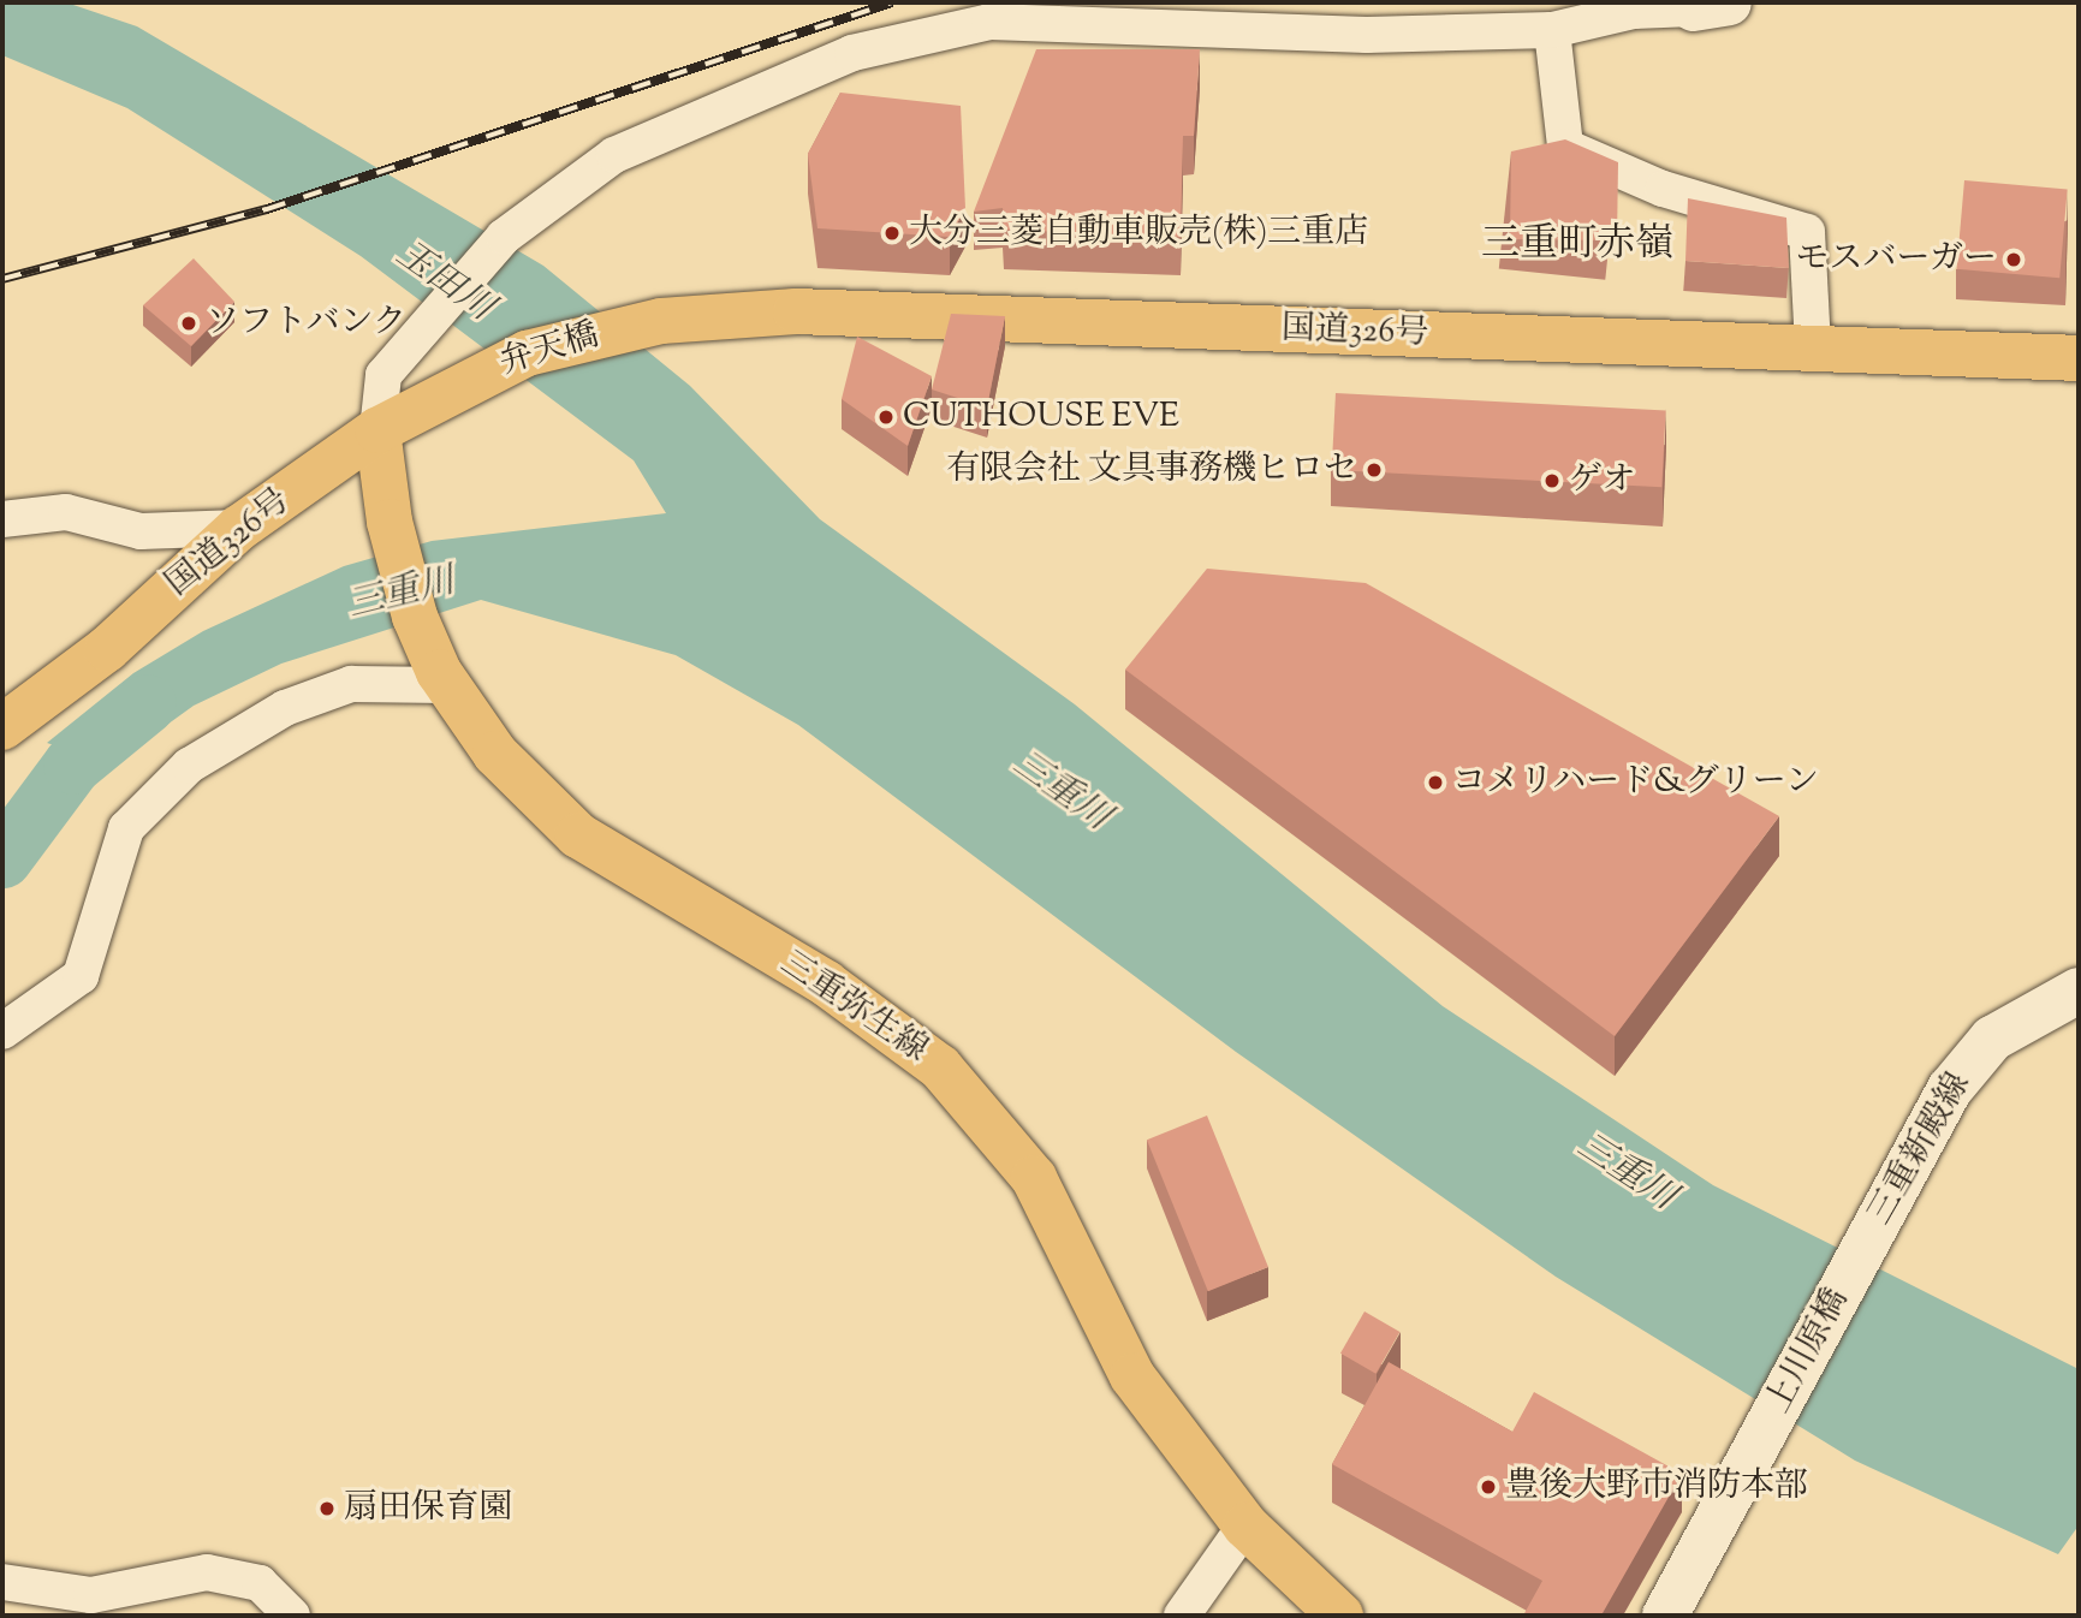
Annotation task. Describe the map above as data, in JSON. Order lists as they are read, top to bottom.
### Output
{
  "streets": {
    "main road": [
      "国道326号",
      "弁天橋",
      "三重弥生線",
      "三重新殿線",
      "上川原橋"
    ]
  },
  "crossings": [
    ["国道326号", "弁天橋"],
    ["国道326号", "三重弥生線"],
    ["三重新殿線", "上川原橋"]
  ],
  "districts": ["三重町赤嶺"],
  "water": ["玉田川", "三重川"],
  "places": [
    "大分三菱自動車販売(株)三重店",
    "モスバーガー",
    "ソフトバンク",
    "CUTHOUSE EVE",
    "有限会社 文具事務機ヒロセ",
    "ゲオ",
    "コメリハード&グリーン",
    "豊後大野市消防本部",
    "扇田保育園"
  ]
}
